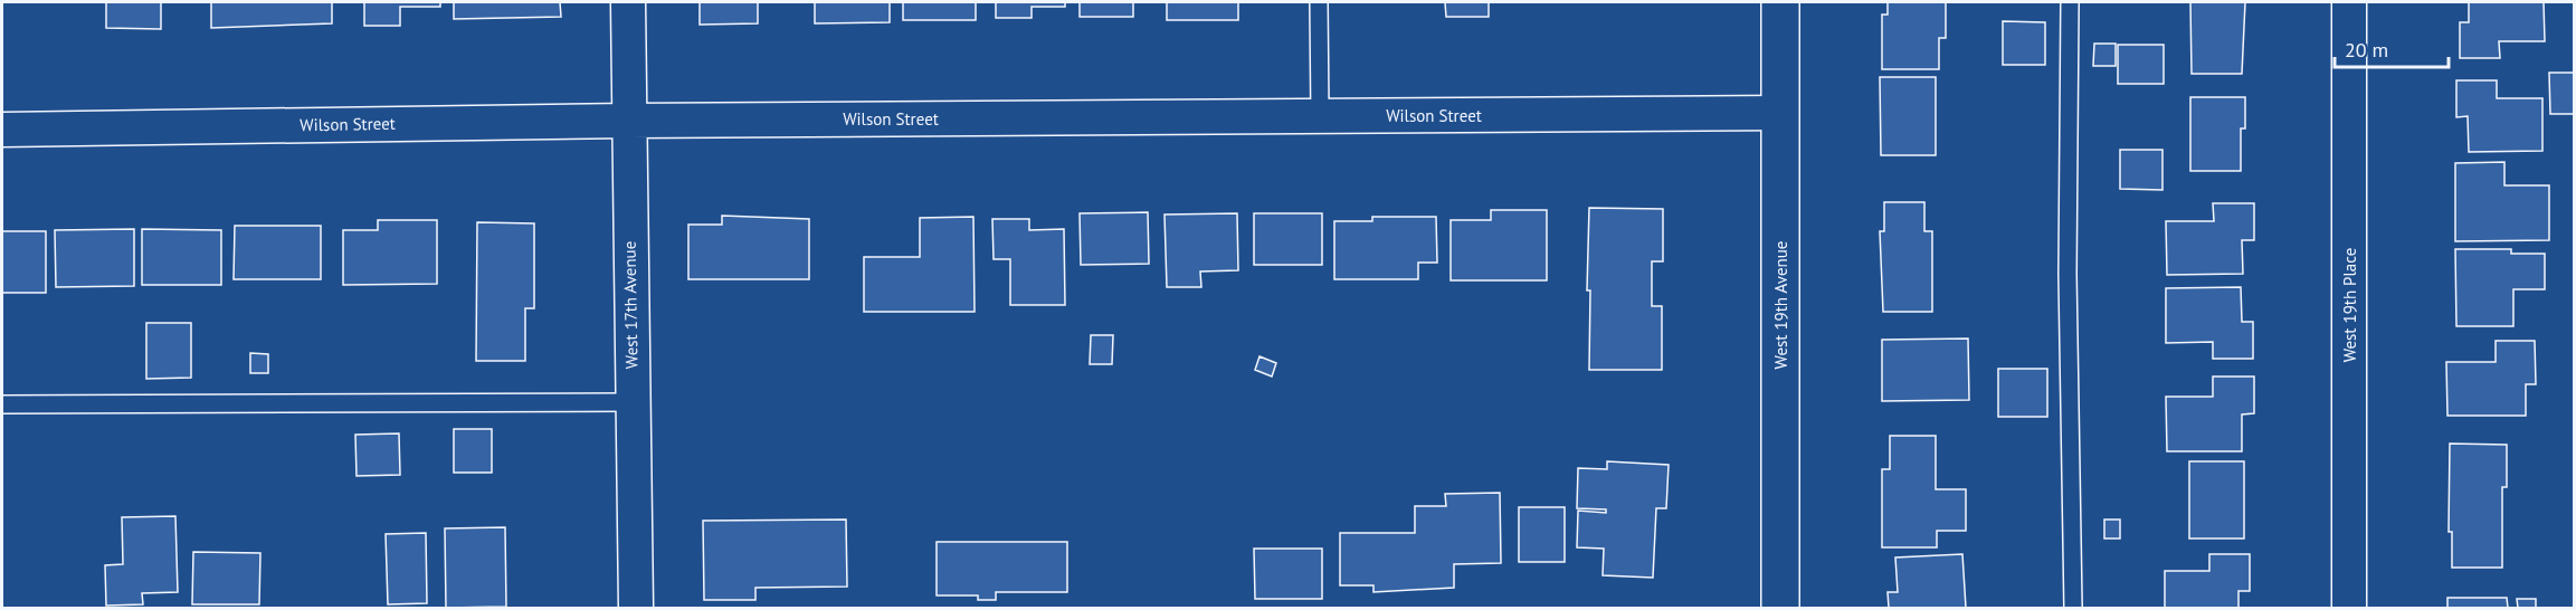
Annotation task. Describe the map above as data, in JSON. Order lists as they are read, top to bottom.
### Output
{
  "streets": {
    "street": [
      "Wilson Street",
      "West 17th Avenue",
      "West 19th Avenue",
      "West 19th Place"
    ]
  },
  "crossings": [
    ["Wilson Street", "West 17th Avenue"],
    ["Wilson Street", "West 19th Avenue"]
  ],
  "scale_bar": "20 m"
}
